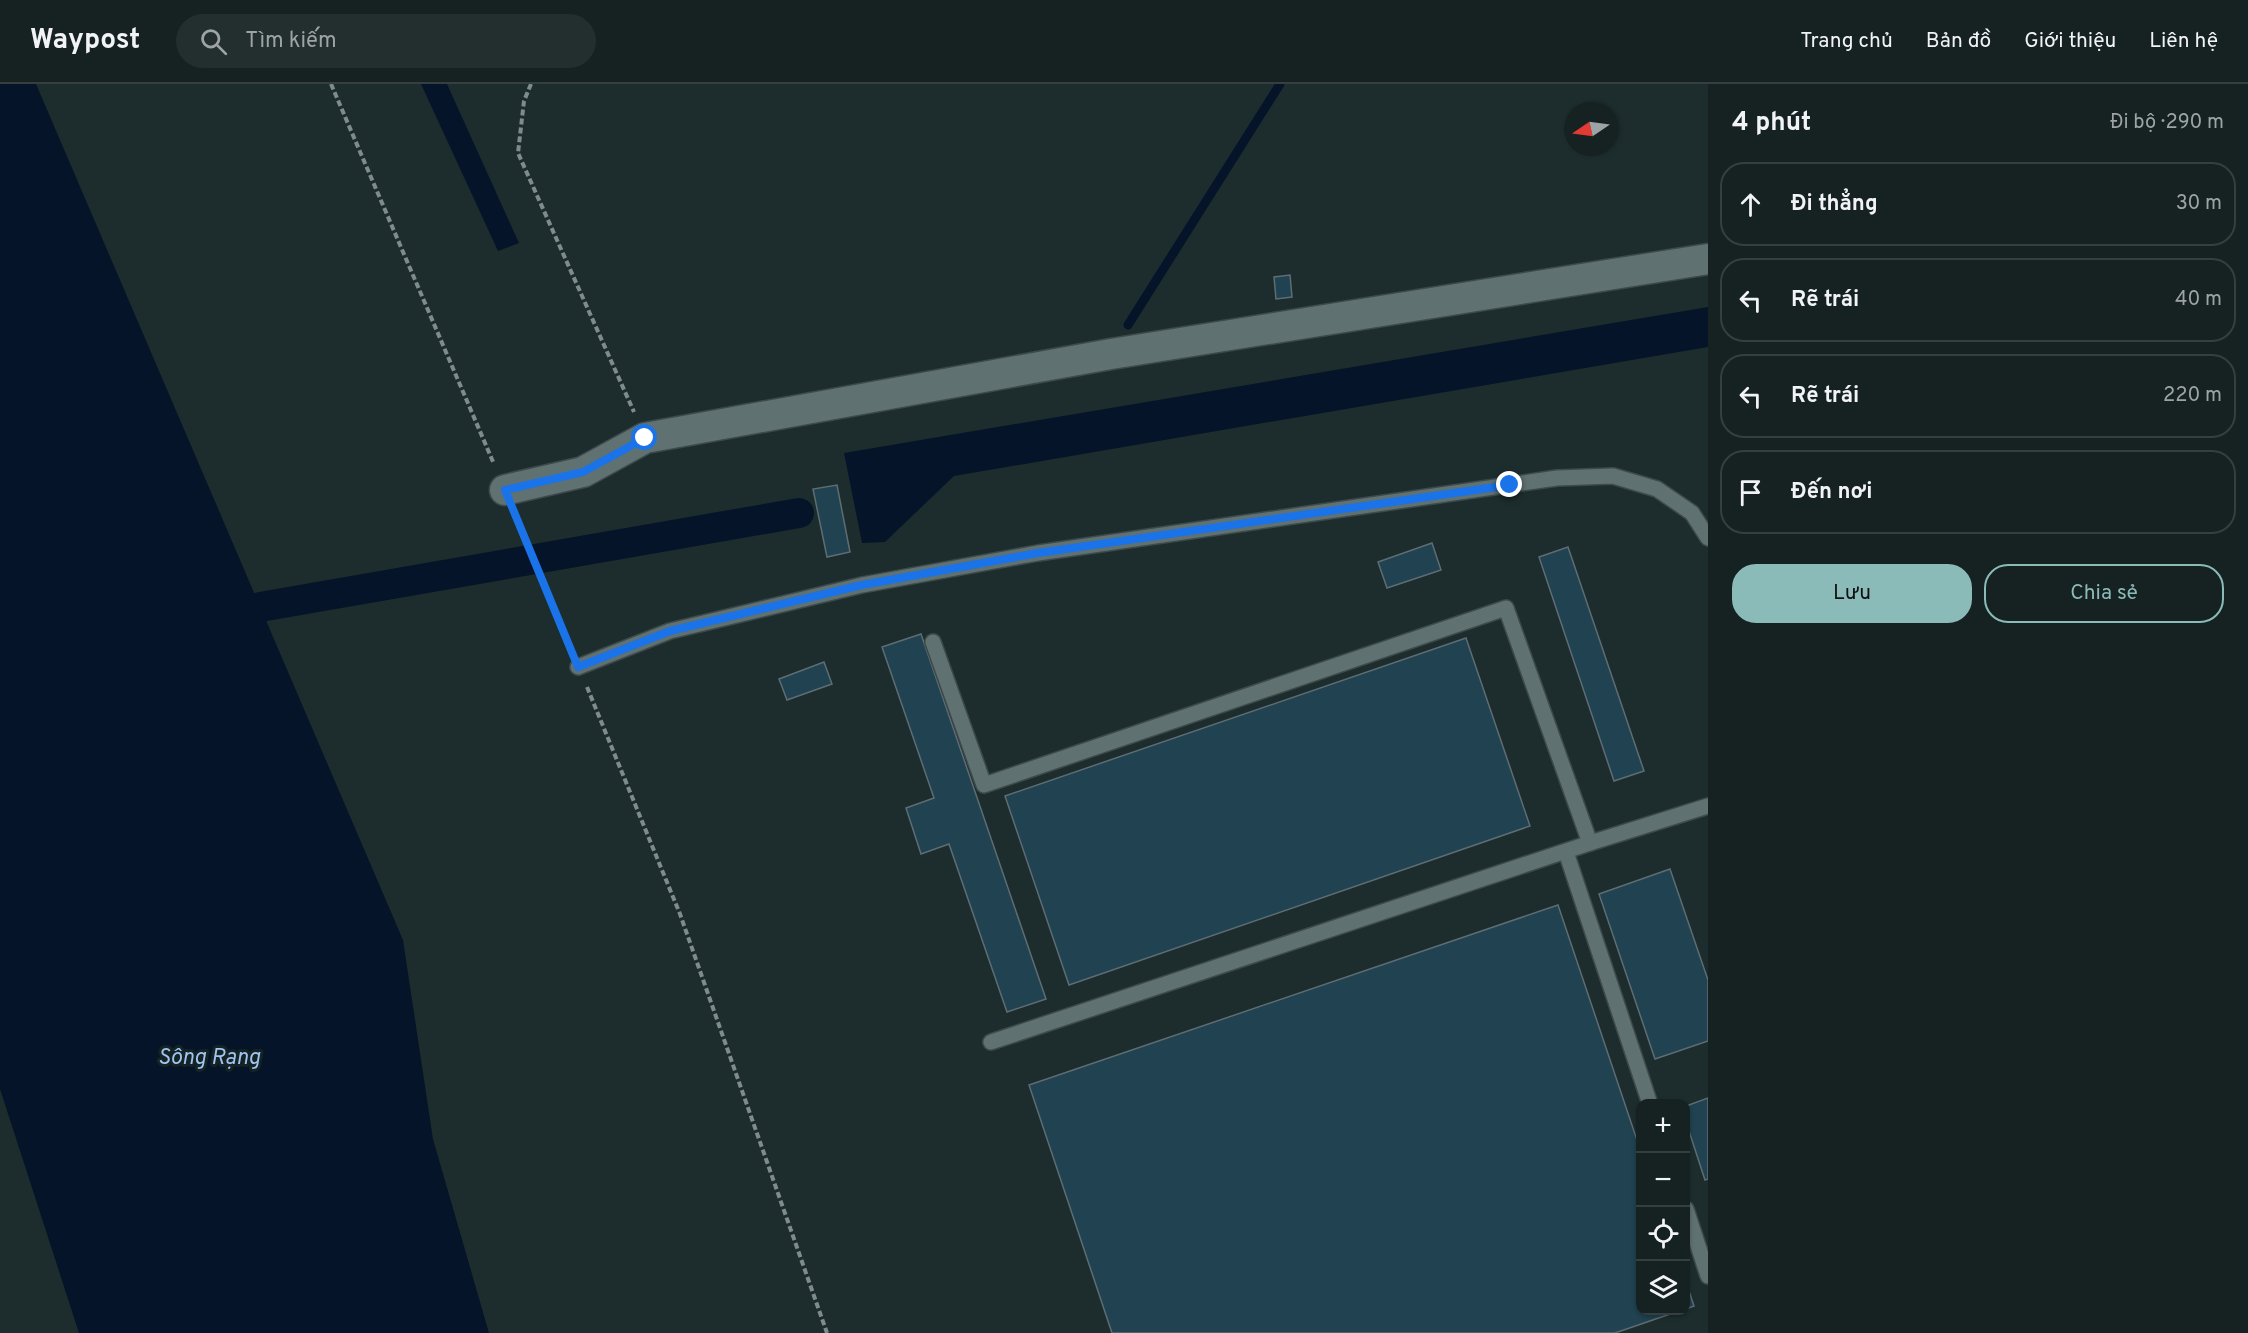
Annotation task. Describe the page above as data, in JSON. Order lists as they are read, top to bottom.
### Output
{
  "water": ["Sông Rạng"],
  "north": "left",
  "page": {
    "header": "Waypost",
    "search": "Tìm kiếm",
    "nav": [
      "Trang chủ",
      "Bản đồ",
      "Giới thiệu",
      "Liên hệ"
    ],
    "heading": ["4 phút", "Đi bộ · 290 m"],
    "list": [
      ["Đi thẳng", "30 m"],
      ["Rẽ trái", "40 m"],
      ["Rẽ trái", "220 m"],
      "Đến nơi"
    ],
    "buttons": ["Lưu", "Chia sẻ"],
    "map_buttons": ["+", "−"]
  }
}
